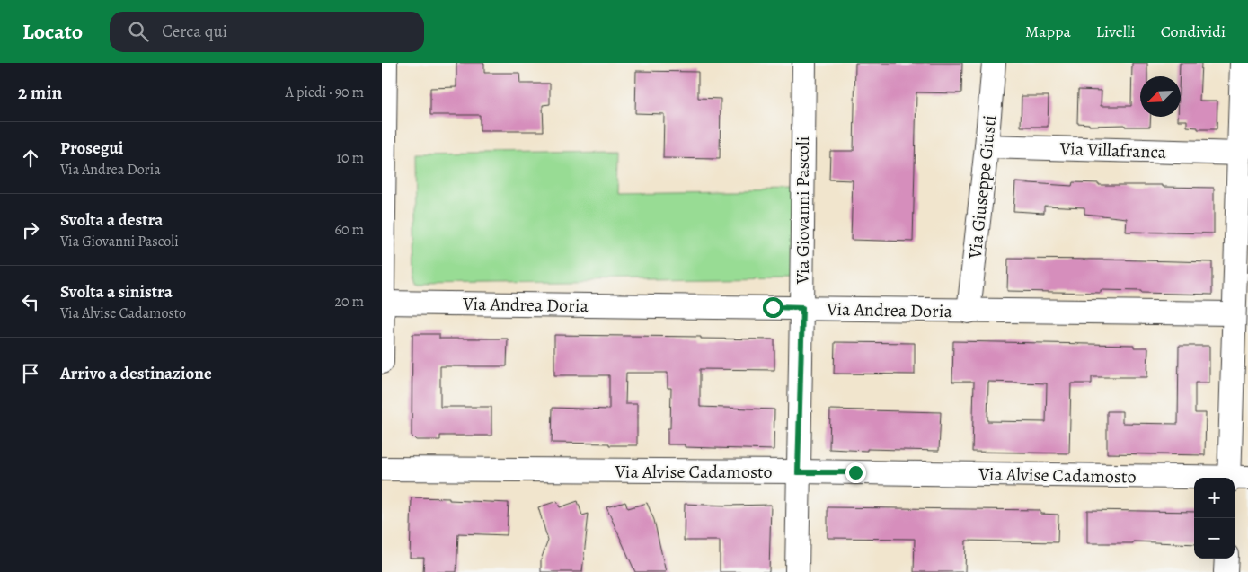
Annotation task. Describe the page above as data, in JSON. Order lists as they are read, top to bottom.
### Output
{
  "streets": {
    "street": [
      "Via Villafranca",
      "Via Giuseppe Giusti",
      "Via Giovanni Pascoli",
      "Via Andrea Doria",
      "Via Alvise Cadamosto"
    ]
  },
  "crossings": [
    ["Via Villafranca", "Via Giuseppe Giusti"],
    ["Via Giuseppe Giusti", "Via Andrea Doria"],
    ["Via Giovanni Pascoli", "Via Andrea Doria"],
    ["Via Giovanni Pascoli", "Via Alvise Cadamosto"]
  ],
  "north": "bottom left",
  "page": {
    "header": "Locato",
    "search": "Cerca qui",
    "nav": ["Mappa", "Livelli", "Condividi"],
    "heading": ["2 min", "A piedi · 90 m"],
    "list": [
      ["Prosegui", "Via Andrea Doria", "10 m"],
      ["Svolta a destra", "Via Giovanni Pascoli", "60 m"],
      ["Svolta a sinistra", "Via Alvise Cadamosto", "20 m"],
      "Arrivo a destinazione"
    ],
    "map_buttons": ["+", "−"]
  }
}
